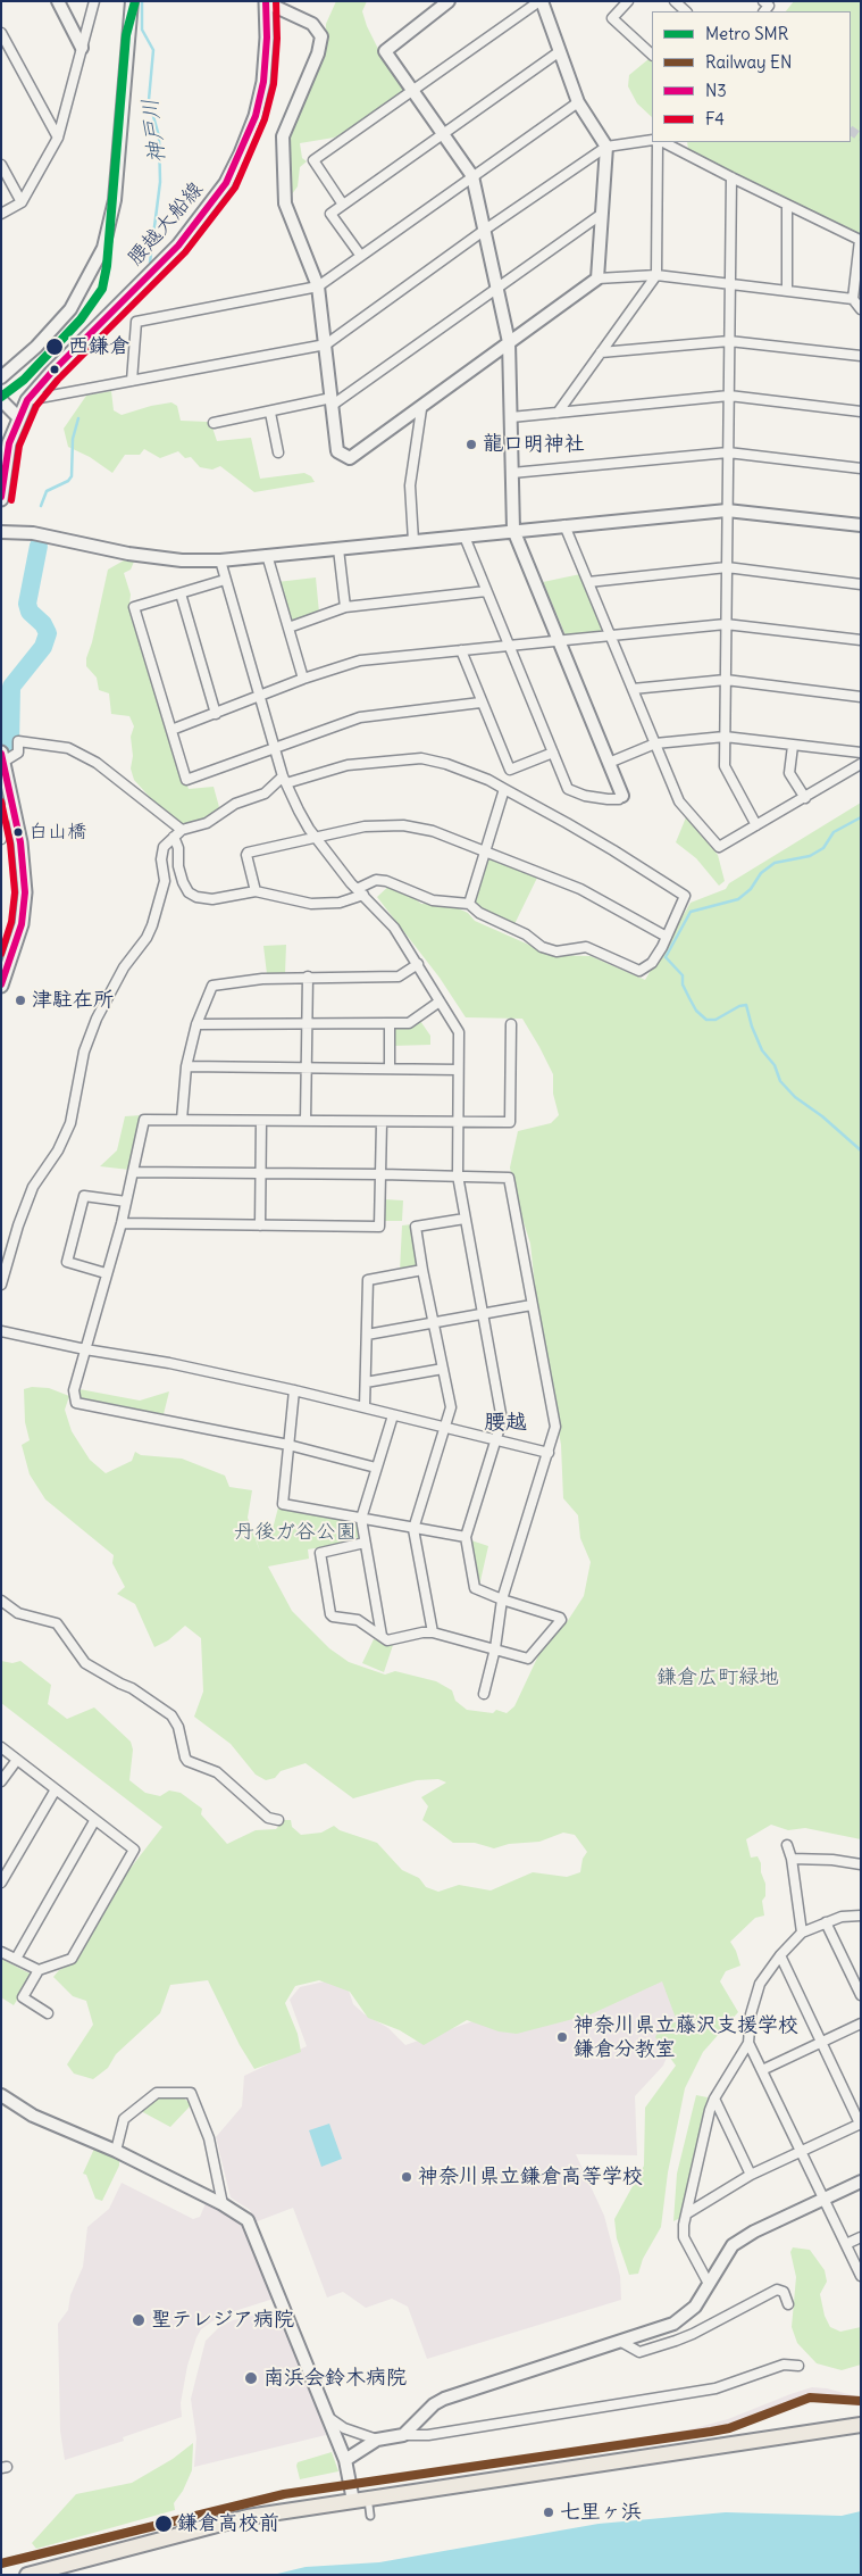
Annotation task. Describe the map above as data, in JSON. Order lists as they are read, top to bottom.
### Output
{
  "streets": {
    "main road": ["腰越大船線"]
  },
  "districts": ["腰越"],
  "water": ["神戸川"],
  "parks": ["丹後ガ谷公園", "鎌倉広町緑地"],
  "places": [
    "西鎌倉",
    "龍口明神社",
    "白山橋",
    "津駐在所",
    "神奈川県立藤沢支援学校 鎌倉分教室",
    "神奈川県立鎌倉高等学校",
    "聖テレジア病院",
    "南浜会鈴木病院",
    "七里ヶ浜",
    "鎌倉高校前"
  ],
  "lines": [
    "metro line SMR",
    "transit line N3",
    "transit line F4",
    "rail line EN"
  ],
  "legend": [
    "Metro SMR",
    "Railway EN",
    "N3",
    "F4"
  ]
}
